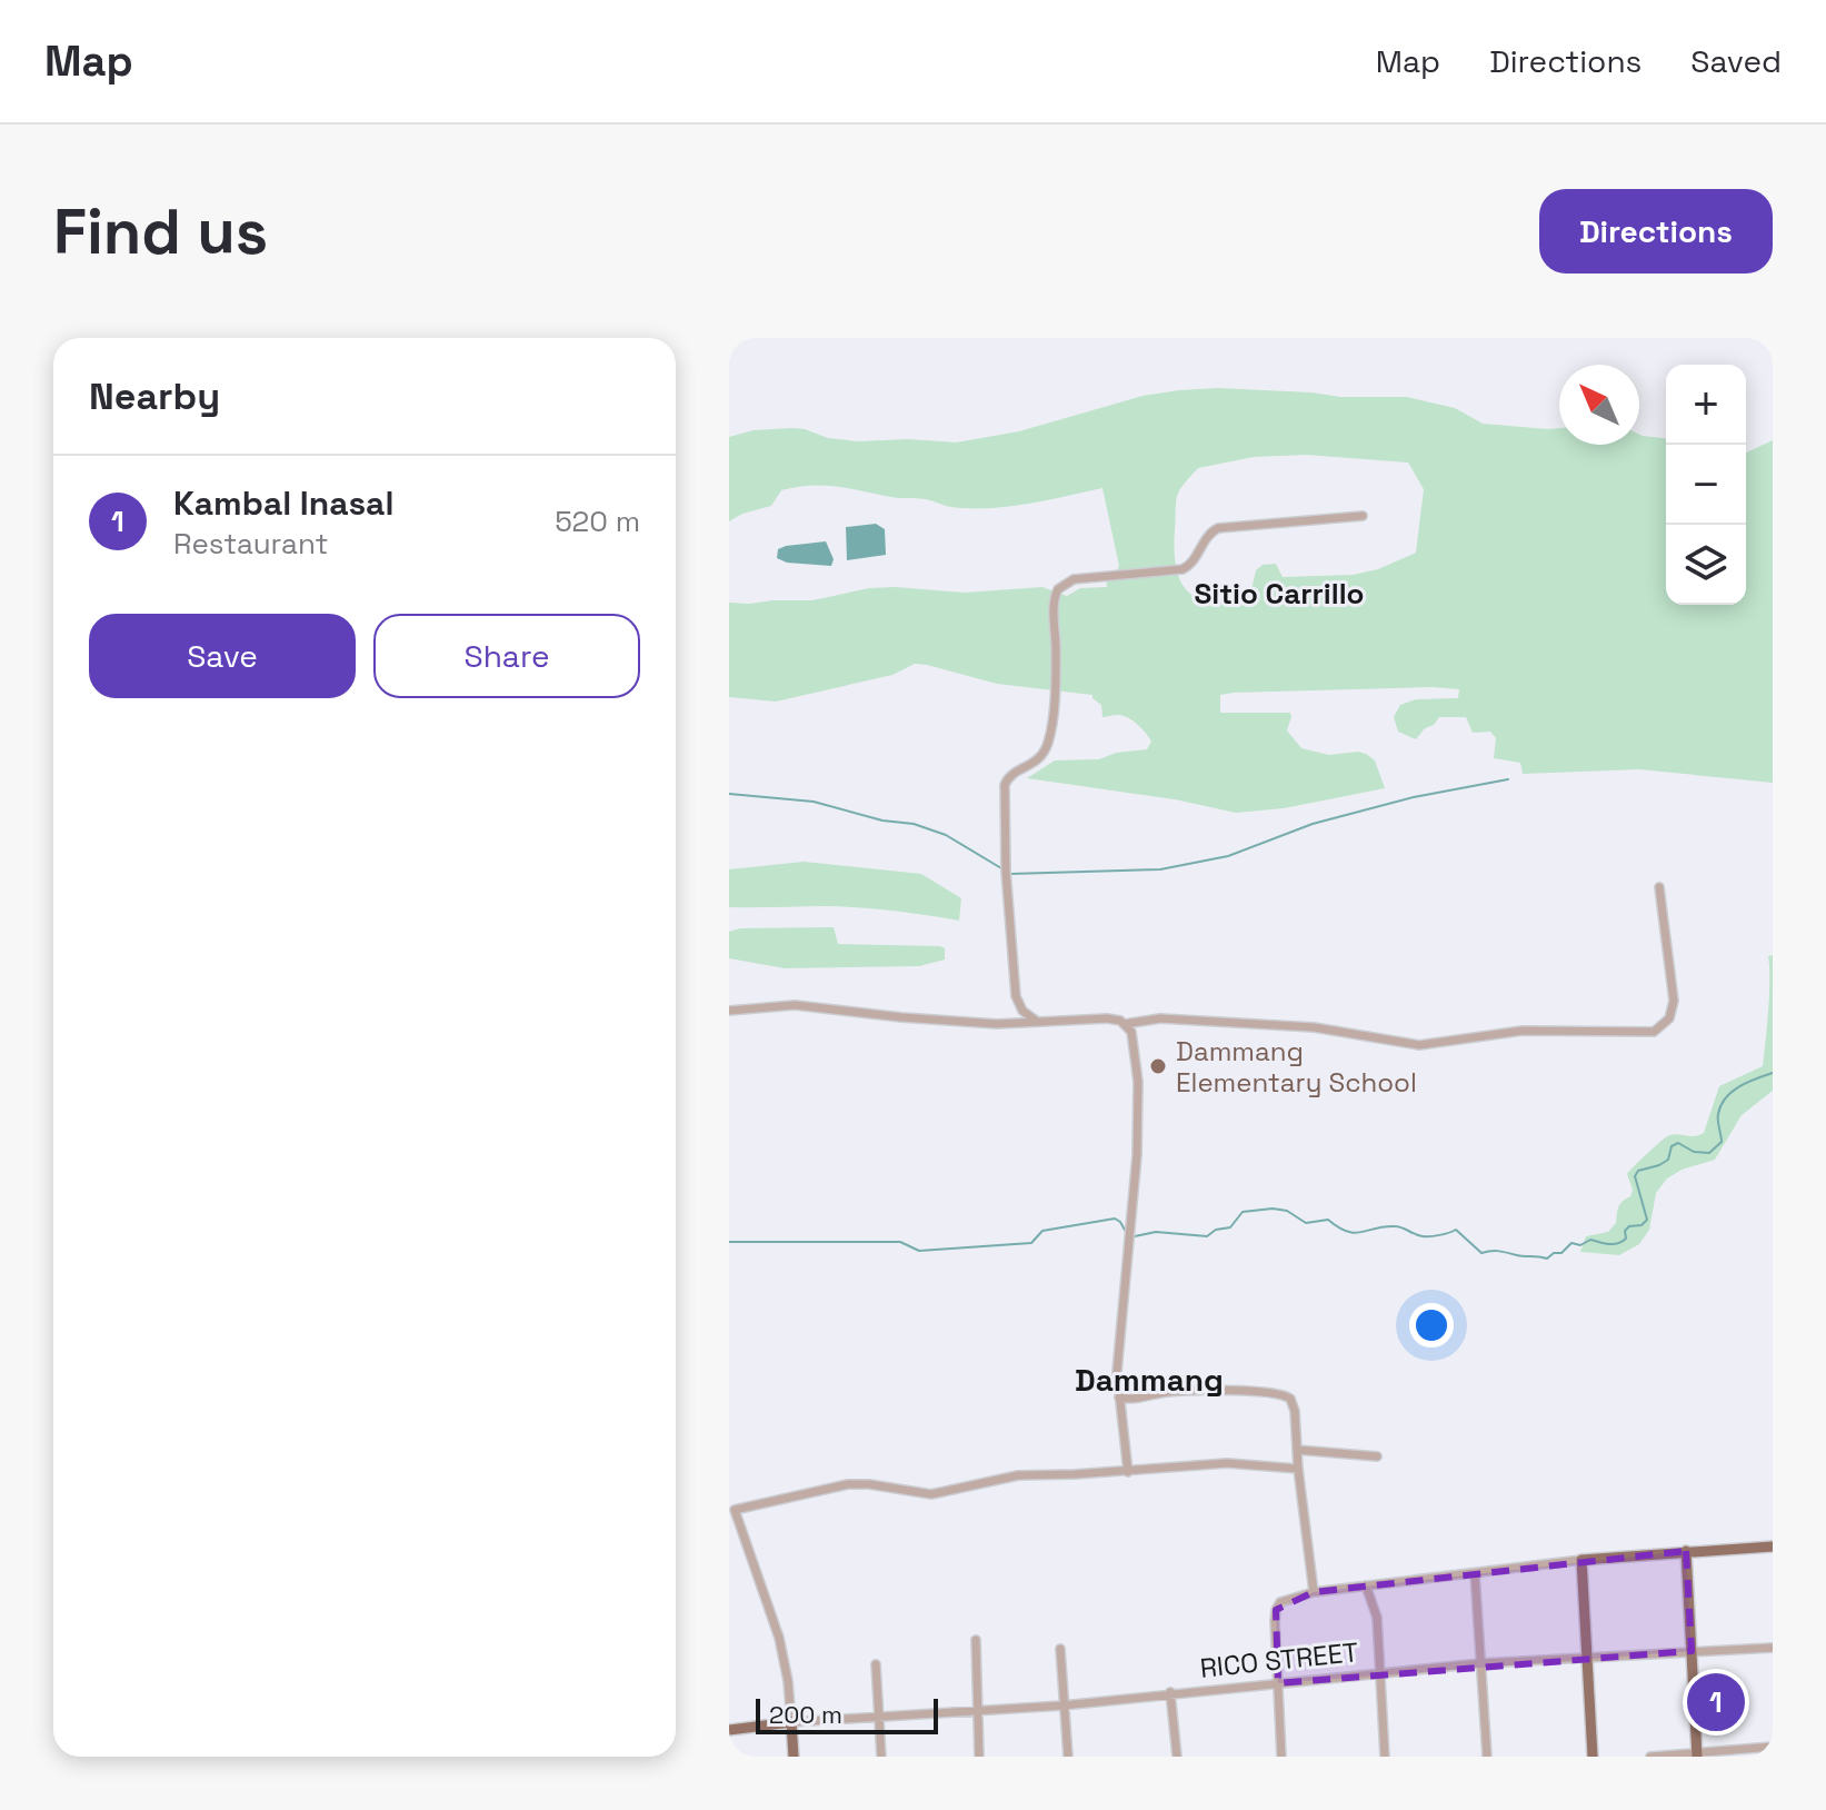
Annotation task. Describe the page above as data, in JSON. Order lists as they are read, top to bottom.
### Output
{
  "streets": {
    "street": ["RICO STREET"]
  },
  "districts": ["Sitio Carrillo", "Dammang"],
  "places": ["Dammang Elementary School"],
  "scale_bar": "200 m",
  "north": "top left",
  "page": {
    "header": "Map",
    "nav": ["Map", "Directions", "Saved"],
    "buttons": [
      "Directions",
      ["Save", "Share"]
    ],
    "title": "Find us",
    "heading": "Nearby",
    "map_buttons": ["+", "−"],
    "list": [
      {
        "mark": "1",
        "name": "Kambal Inasal",
        "note": "Restaurant",
        "value": "520 m"
      }
    ],
    "pins": "1",
    "scale": "200 m"
  }
}
